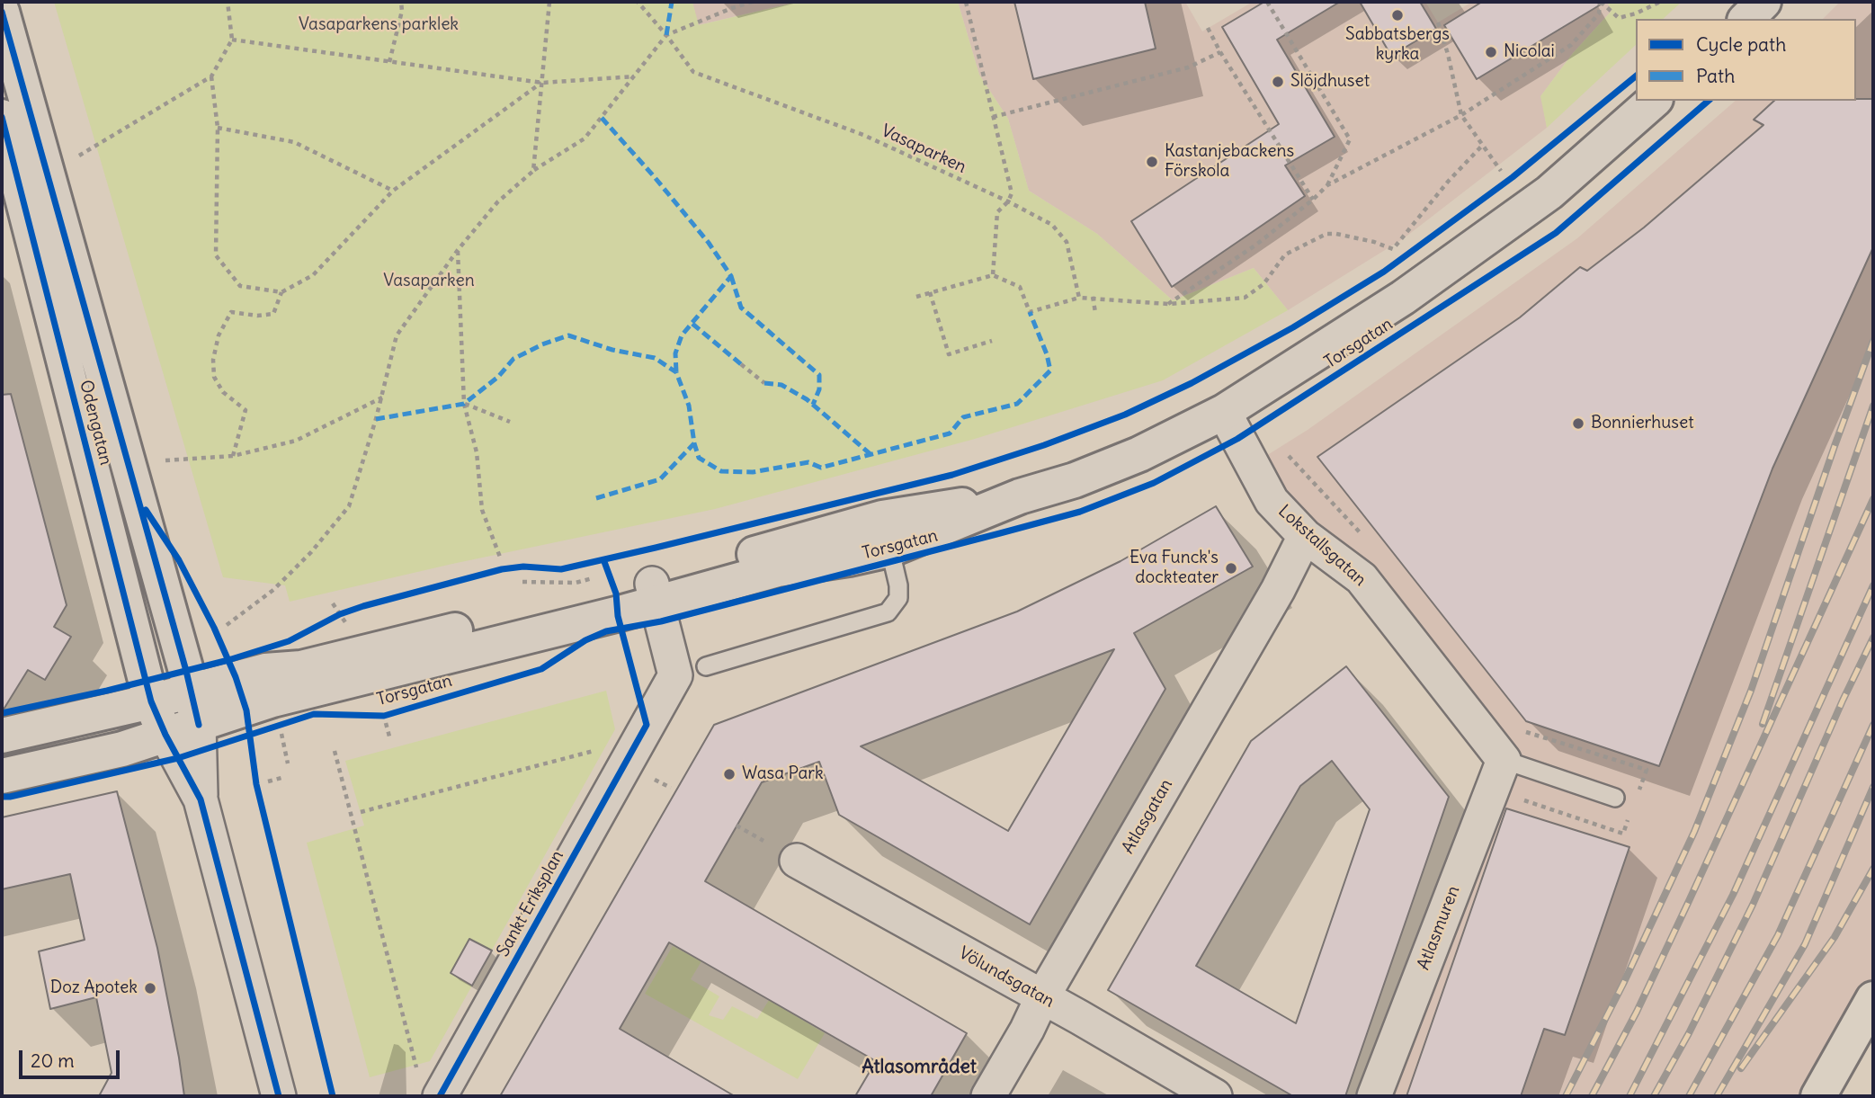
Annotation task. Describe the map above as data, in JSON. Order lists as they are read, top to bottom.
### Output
{
  "streets": {
    "main road": ["Torsgatan", "Odengatan"],
    "street": [
      "Lokstallsgatan",
      "Atlasgatan",
      "Sankt Eriksplan",
      "Atlasmuren",
      "Völundsgatan"
    ],
    "path": ["Vasaparken"]
  },
  "crossings": [
    ["Torsgatan", "Odengatan"],
    ["Torsgatan", "Lokstallsgatan"],
    ["Torsgatan", "Sankt Eriksplan"],
    ["Lokstallsgatan", "Atlasgatan"],
    ["Lokstallsgatan", "Atlasmuren"],
    ["Atlasgatan", "Völundsgatan"]
  ],
  "districts": ["Atlasområdet"],
  "parks": ["Vasaparkens parklek", "Vasaparken"],
  "places": [
    "Sabbatsbergs kyrka",
    "Nicolai",
    "Slöjdhuset",
    "Kastanjebackens Förskola",
    "Bonnierhuset",
    "Eva Funck's dockteater",
    "Wasa Park",
    "Doz Apotek"
  ],
  "legend": ["Cycle path", "Path"],
  "scale_bar": "20 m"
}
